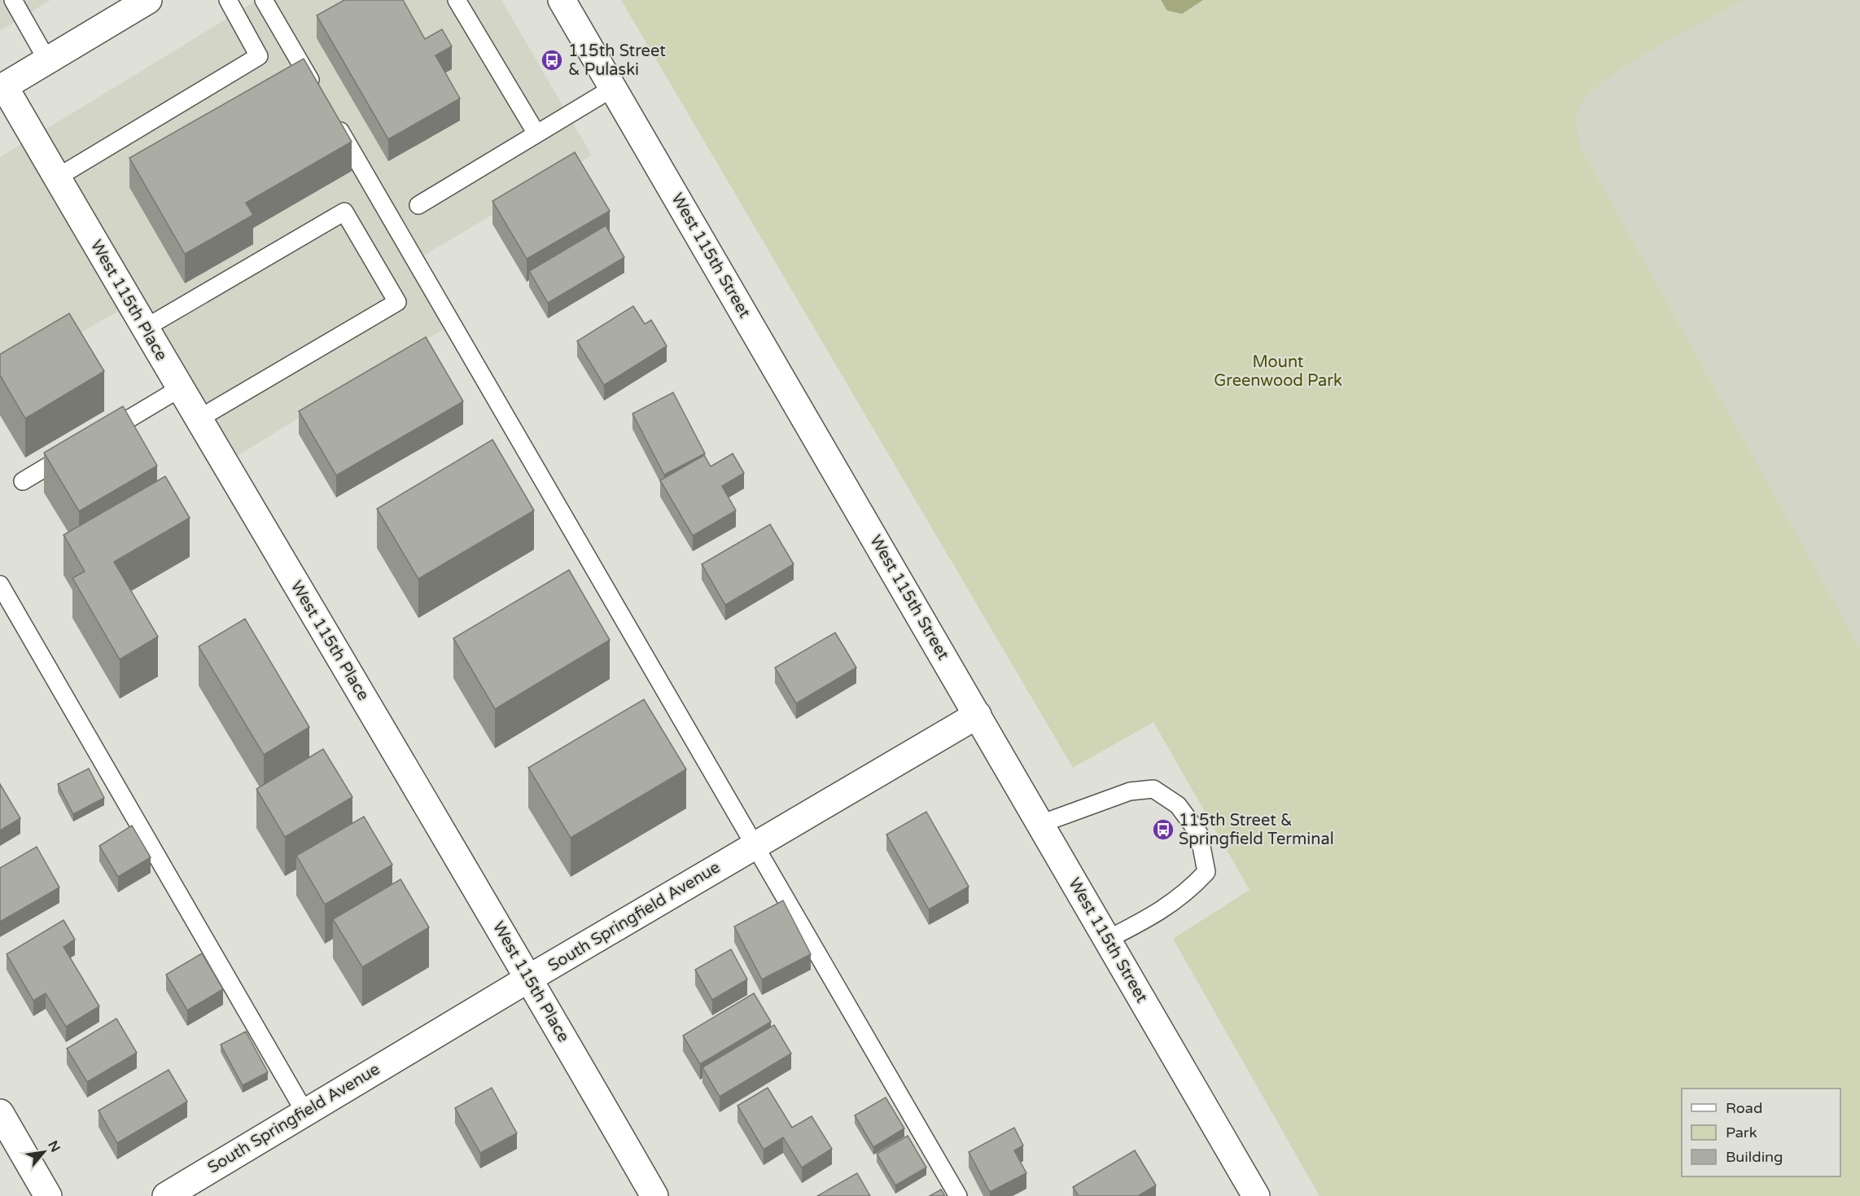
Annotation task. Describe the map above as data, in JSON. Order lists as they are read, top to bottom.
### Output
{
  "streets": {
    "street": ["West 115th Street", "West 115th Place", "South Springfield Avenue"]
  },
  "crossings": [
    ["West 115th Street", "South Springfield Avenue"],
    ["West 115th Place", "South Springfield Avenue"]
  ],
  "parks": ["Mount Greenwood Park"],
  "places": {
    "bus stop": ["115th Street & Pulaski", "115th Street & Springfield Terminal"]
  },
  "legend": ["Road", "Park", "Building"],
  "north": "top right"
}
